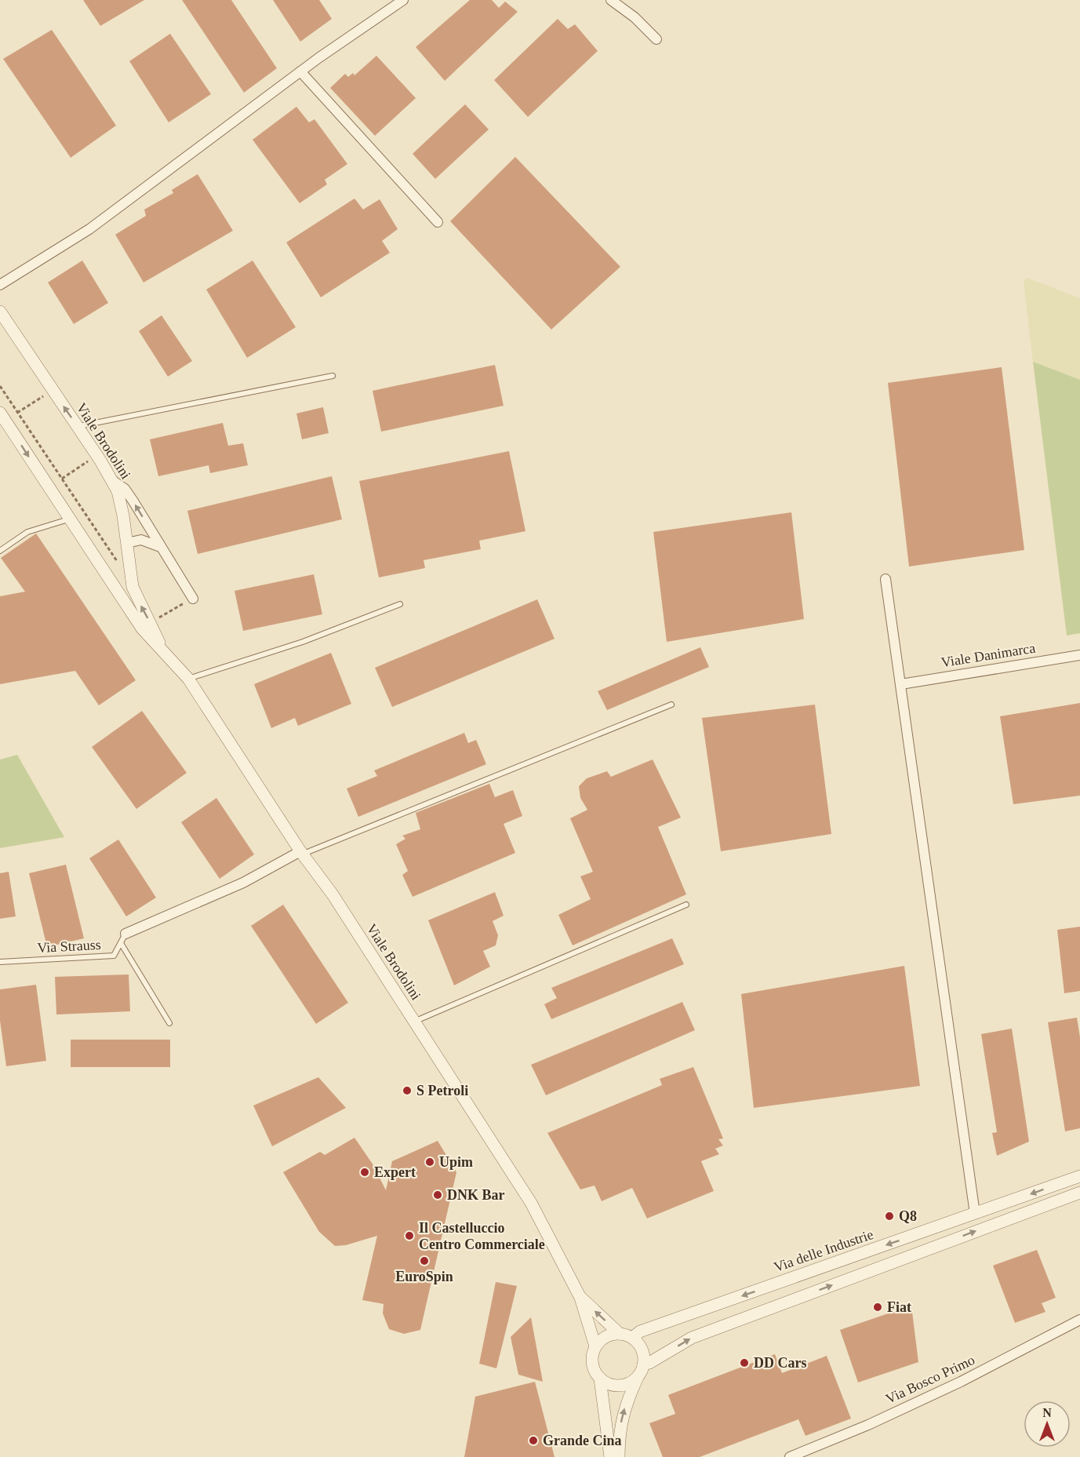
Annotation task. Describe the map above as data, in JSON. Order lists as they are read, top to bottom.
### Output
{
  "streets": {
    "street": [
      "Viale Brodolini",
      "Viale Danimarca",
      "Via delle Industrie",
      "Via Bosco Primo"
    ],
    "lane": ["Via Strauss"]
  },
  "crossings": [
    ["Viale Brodolini", "Via delle Industrie"]
  ],
  "places": [
    "S Petroli",
    "Upim",
    "Expert",
    "DNK Bar",
    "Q8",
    "Il Castelluccio Centro Commerciale",
    "EuroSpin",
    "Fiat",
    "DD Cars",
    "Grande Cina"
  ],
  "north": "top"
}
